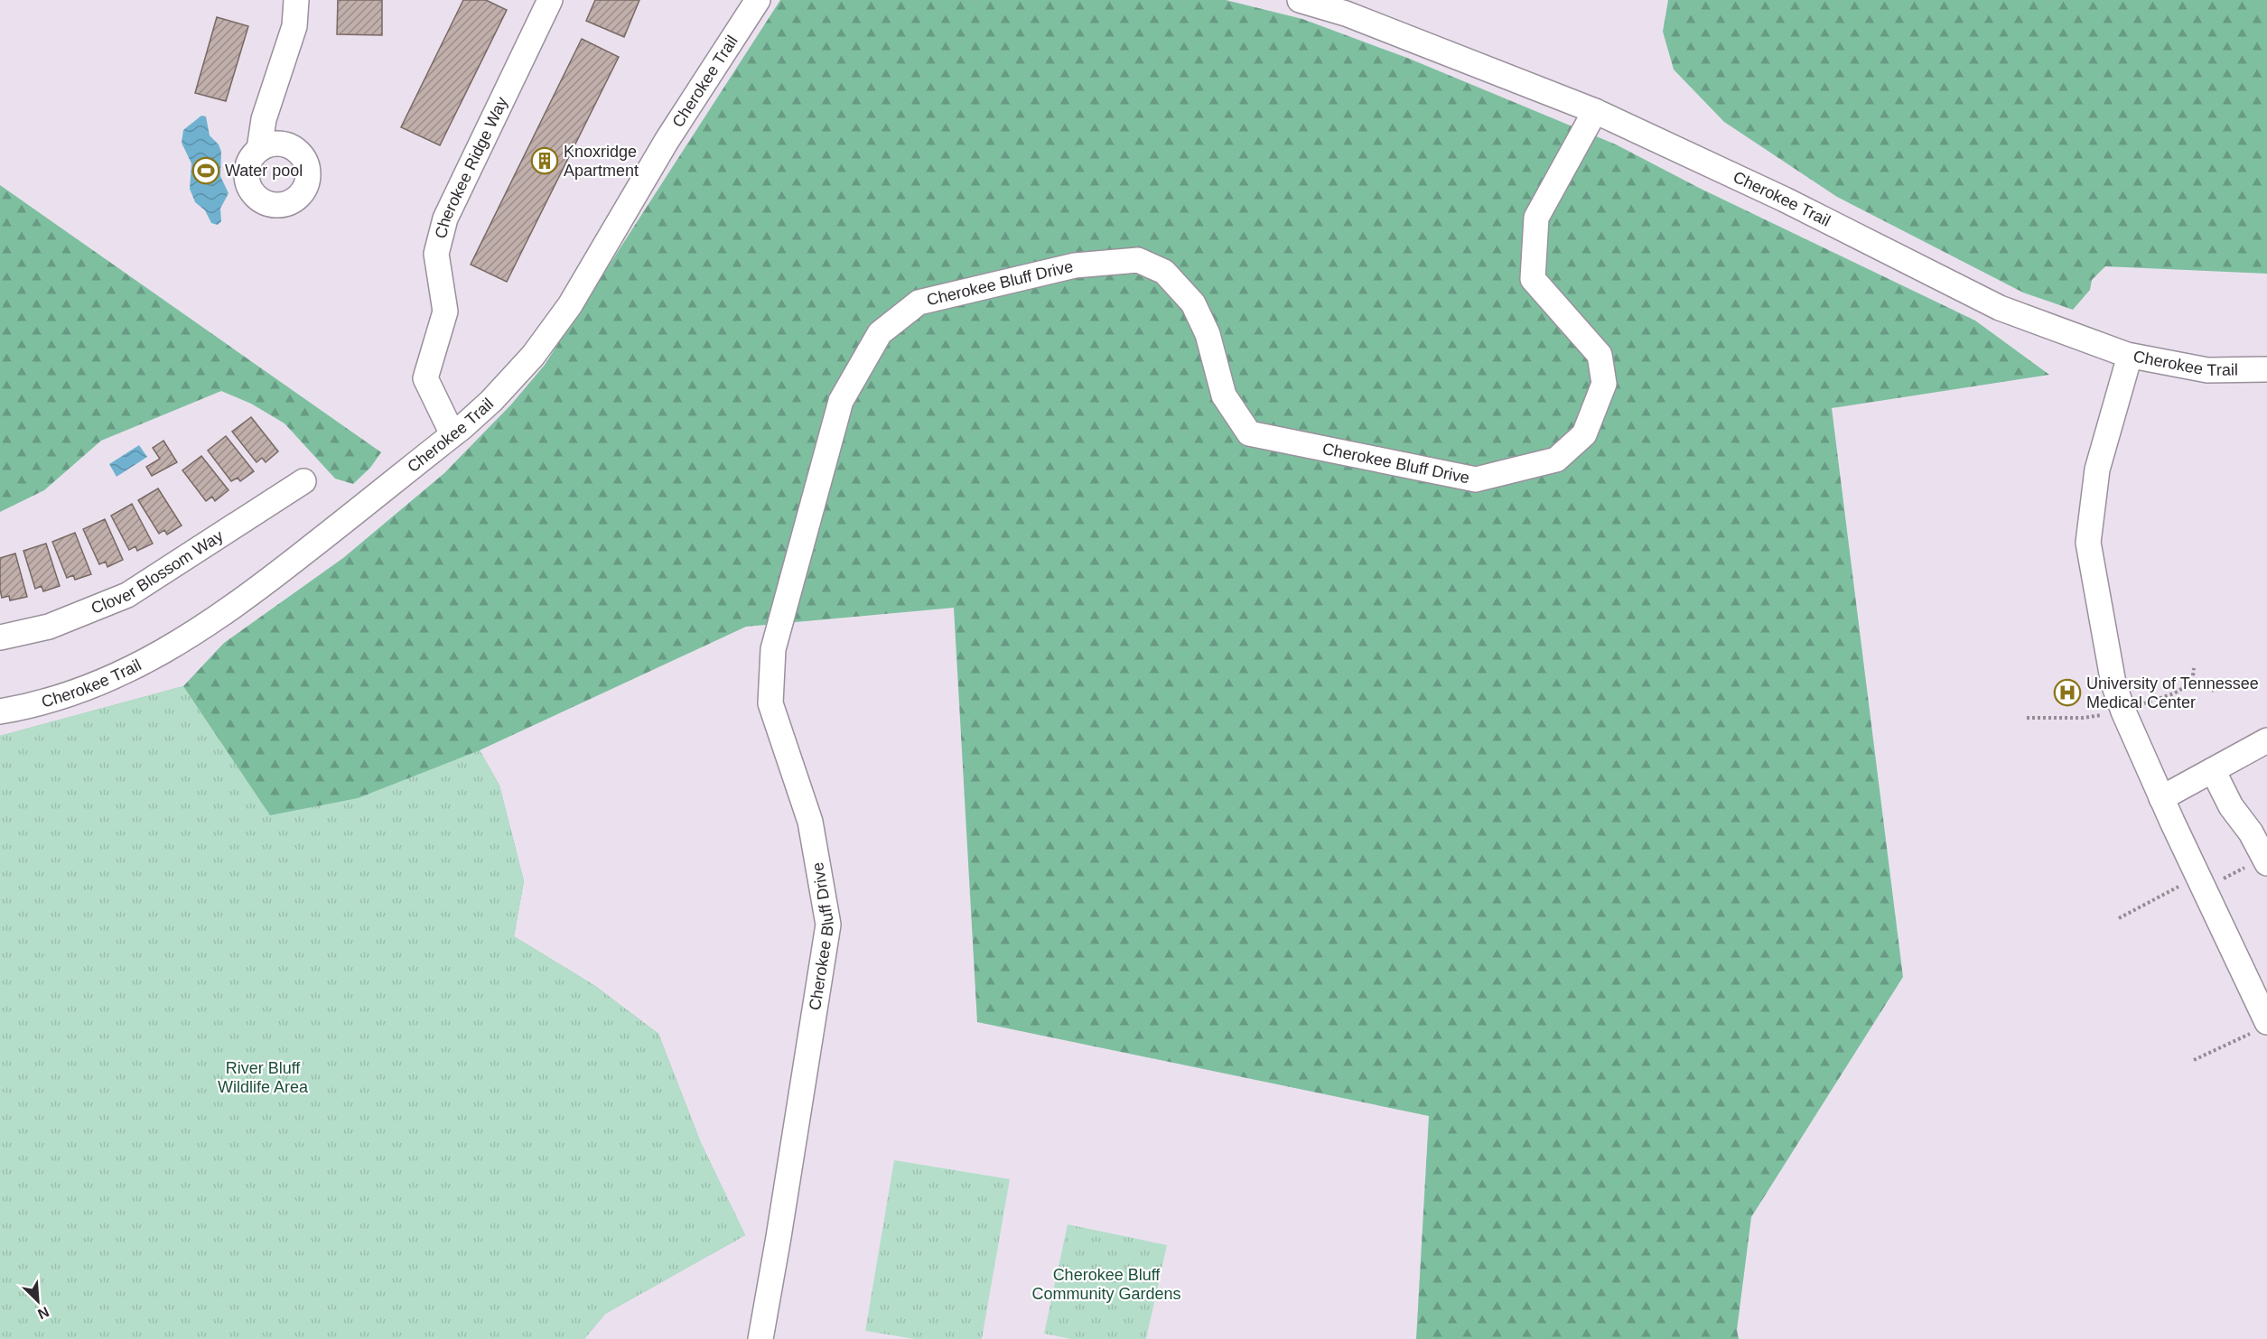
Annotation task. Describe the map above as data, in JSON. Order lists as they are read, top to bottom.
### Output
{
  "streets": {
    "street": [
      "Cherokee Trail",
      "Cherokee Ridge Way",
      "Cherokee Bluff Drive",
      "Clover Blossom Way"
    ]
  },
  "crossings": [
    ["Cherokee Trail", "Cherokee Ridge Way"],
    ["Cherokee Trail", "Cherokee Bluff Drive"]
  ],
  "parks": ["River Bluff Wildlife Area", "Cherokee Bluff Community Gardens"],
  "places": {
    "building": ["Knoxridge Apartment"],
    "sports": ["Water pool"],
    "hospital": ["University of Tennessee Medical Center"]
  },
  "north": "bottom right"
}
